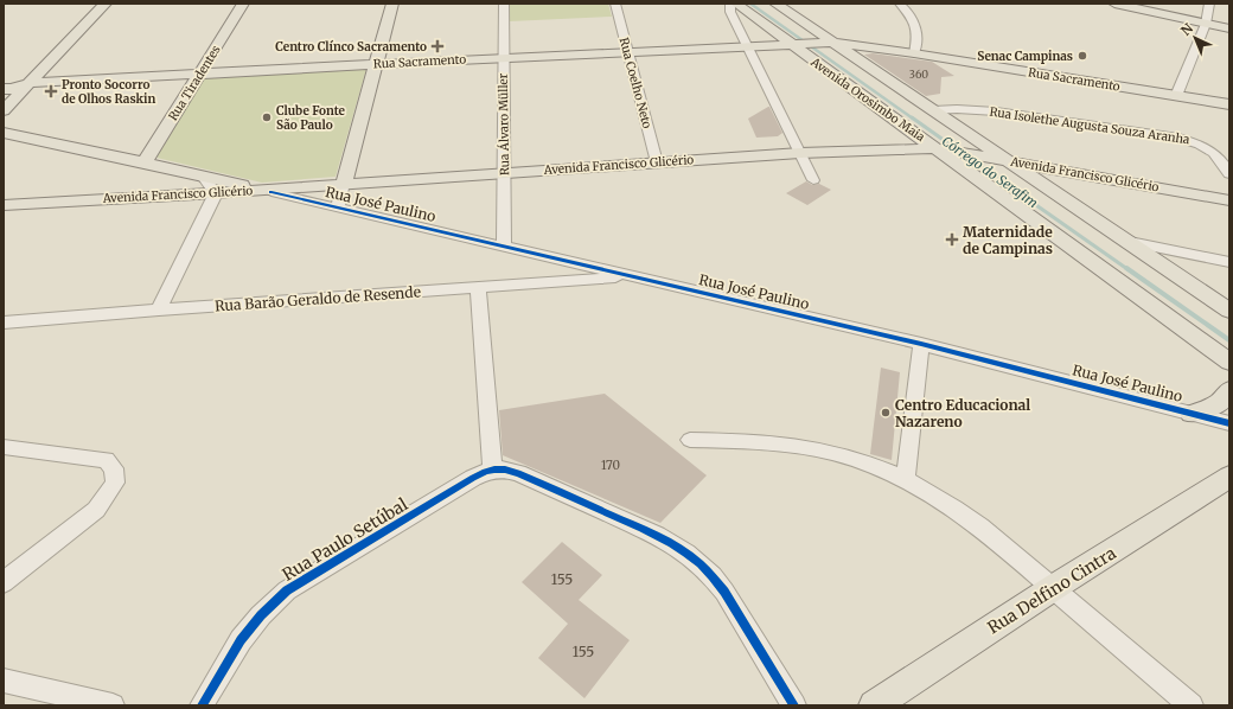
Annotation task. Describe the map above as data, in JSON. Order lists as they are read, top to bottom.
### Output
{
  "streets": {
    "main road": [
      "Rua Sacramento",
      "Rua Tiradentes",
      "Avenida Orosimbo Maia",
      "Avenida Francisco Glicério",
      "Rua José Paulino",
      "Rua Delfino Cintra"
    ],
    "street": [
      "Rua Coelho Neto",
      "Rua Álvaro Müller",
      "Rua Isolethe Augusta Souza Aranha",
      "Rua Barão Geraldo de Resende",
      "Rua Paulo Setúbal"
    ]
  },
  "crossings": [
    ["Rua Sacramento", "Rua Tiradentes"],
    ["Rua Sacramento", "Rua Coelho Neto"],
    ["Rua Sacramento", "Avenida Orosimbo Maia"],
    ["Rua Sacramento", "Rua Álvaro Müller"],
    ["Rua Tiradentes", "Rua José Paulino"],
    ["Rua Coelho Neto", "Avenida Francisco Glicério"],
    ["Avenida Orosimbo Maia", "Rua Isolethe Augusta Souza Aranha"],
    ["Avenida Orosimbo Maia", "Avenida Francisco Glicério"],
    ["Rua Álvaro Müller", "Avenida Francisco Glicério"],
    ["Rua Álvaro Müller", "Rua José Paulino"],
    ["Avenida Francisco Glicério", "Rua José Paulino"],
    ["Rua José Paulino", "Rua Barão Geraldo de Resende"]
  ],
  "water": ["Córrego do Serafim"],
  "places": {
    "health": ["Centro Clínco Sacramento", "Pronto Socorro de Olhos Raskin", "Maternidade de Campinas"],
    "other": ["Senac Campinas", "Clube Fonte São Paulo", "Centro Educacional Nazareno"]
  },
  "house_numbers": [
    "360",
    "170",
    "155",
    "155"
  ],
  "north": "top left"
}
